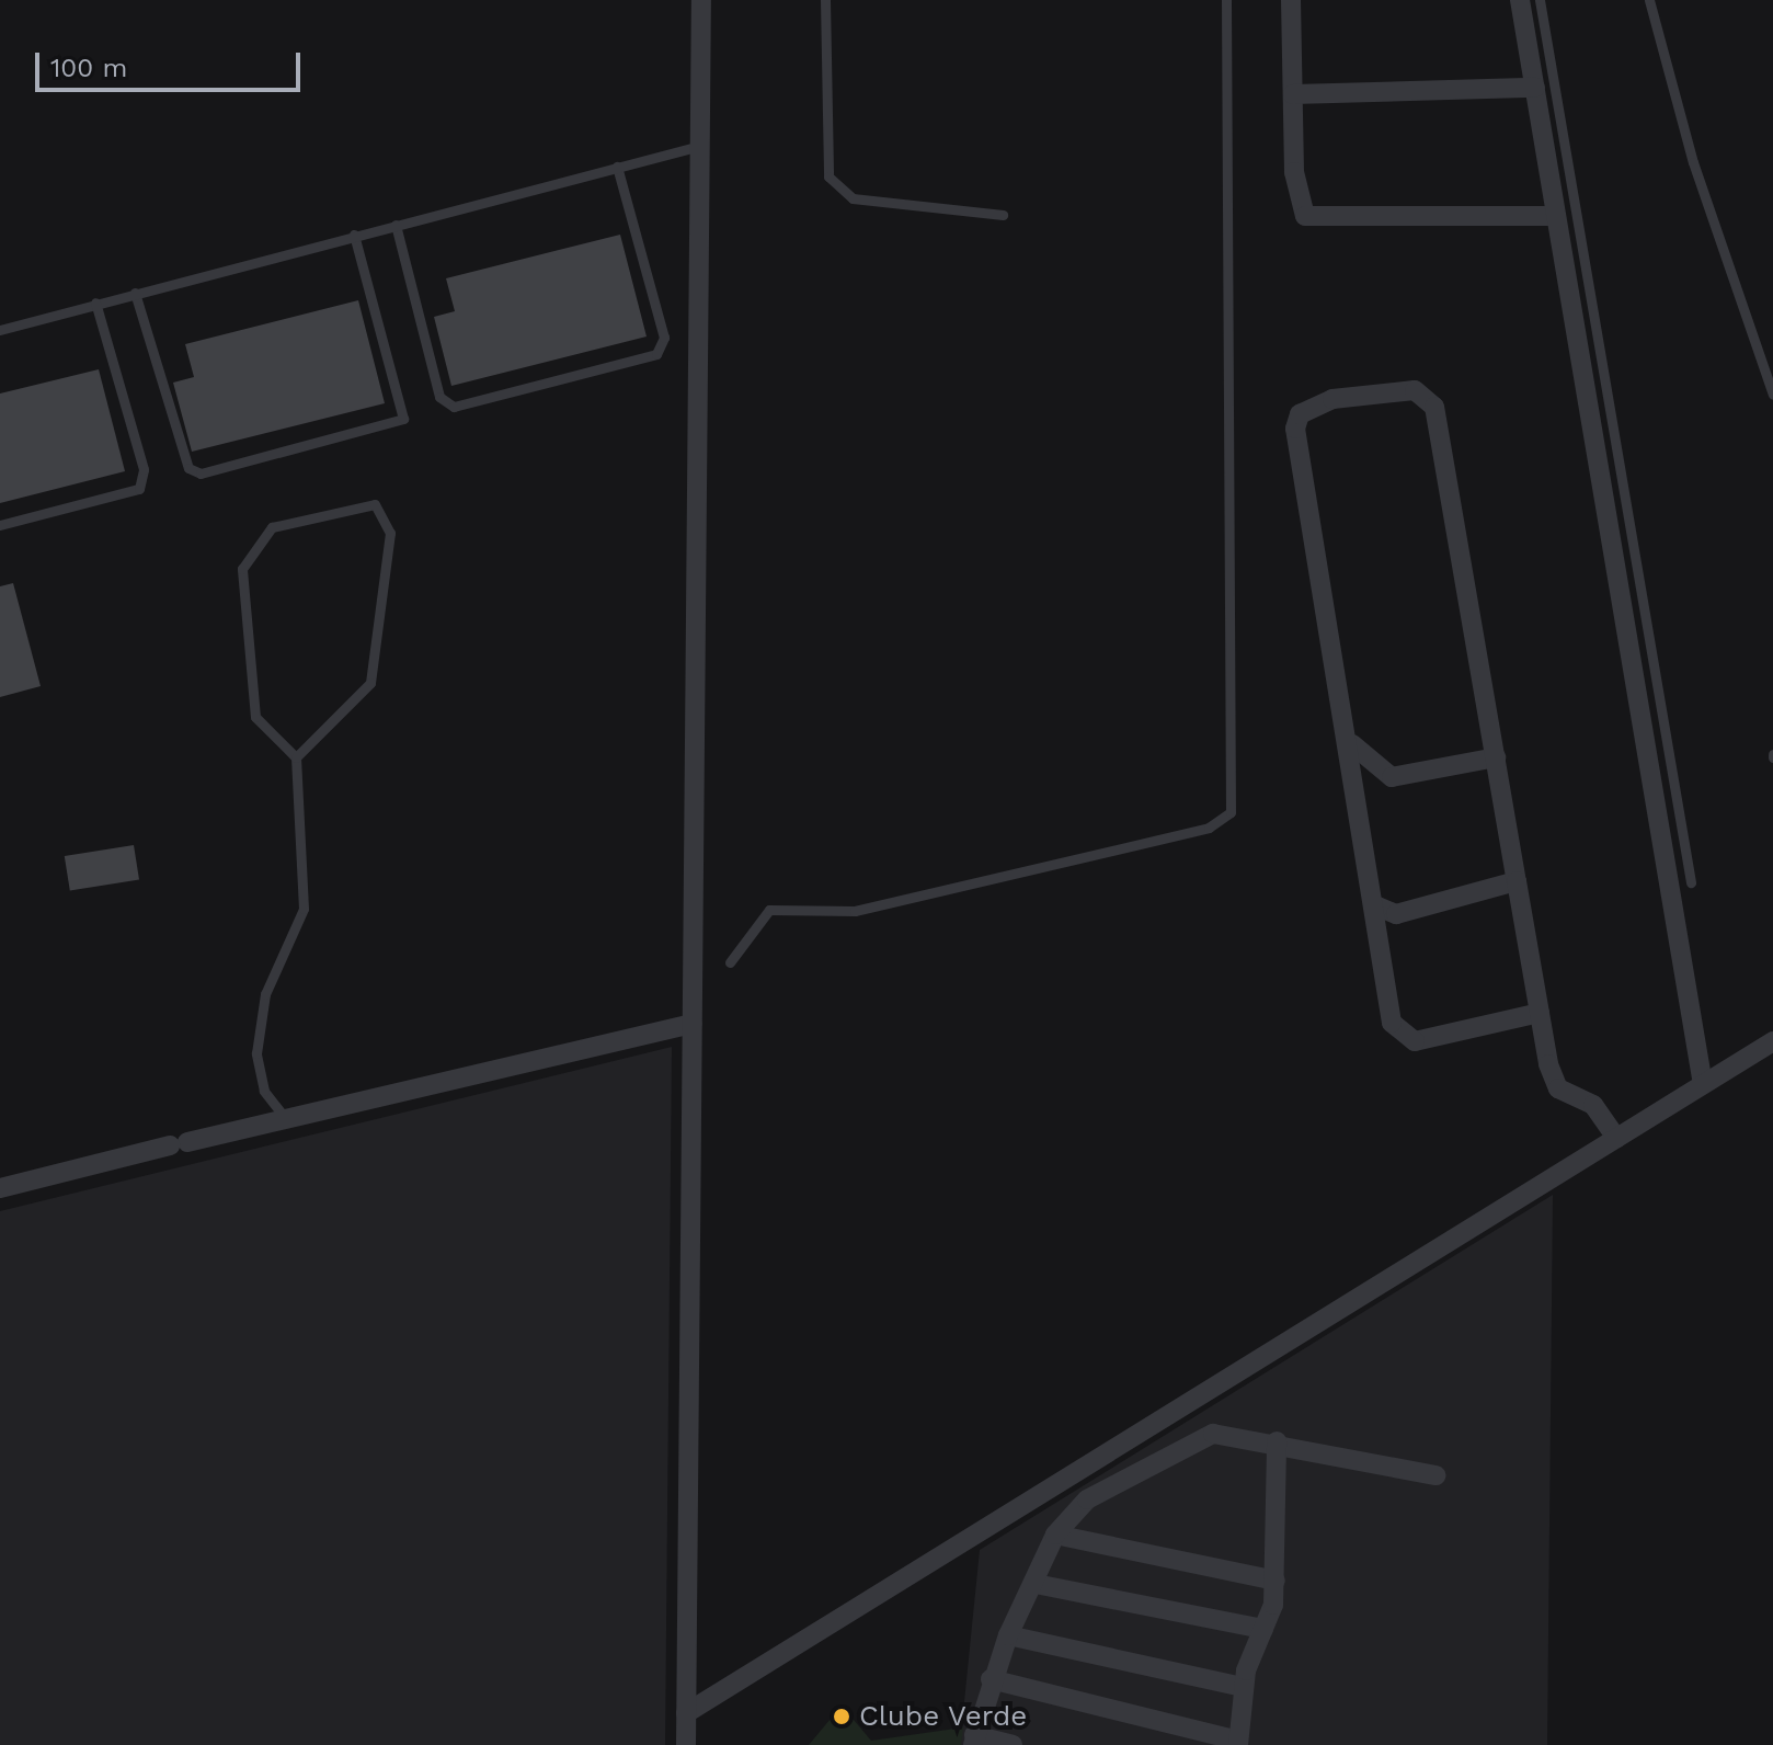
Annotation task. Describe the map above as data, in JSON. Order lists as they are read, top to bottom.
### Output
{
  "places": ["Clube Verde"],
  "scale_bar": "100 m"
}
